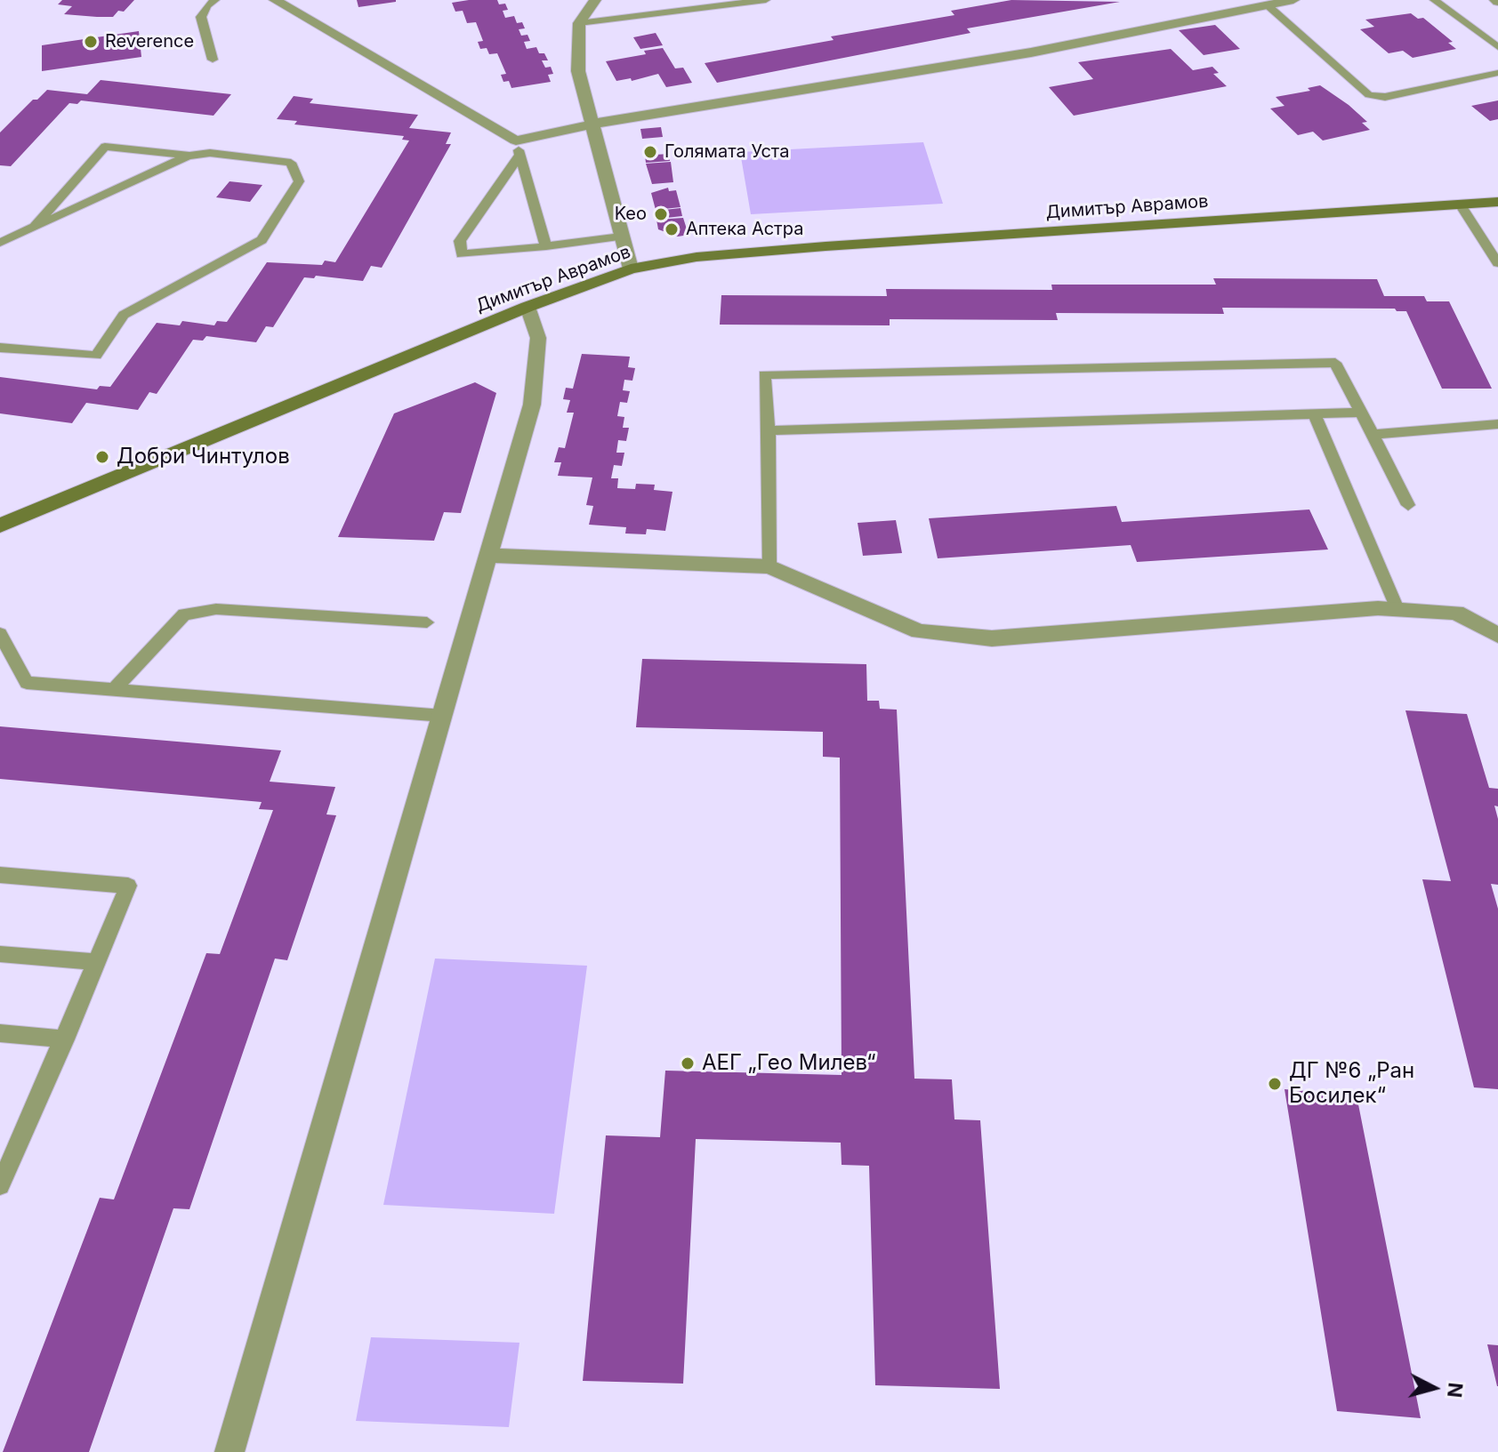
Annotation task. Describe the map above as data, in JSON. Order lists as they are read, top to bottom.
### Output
{
  "streets": {
    "street": ["Димитър Аврамов"]
  },
  "places": [
    "Reverence",
    "Голямата Уста",
    "Keo",
    "Аптека Астра",
    "Добри Чинтулов",
    "АЕГ „Гео Милев“",
    "ДГ №6 „Ран Босилек“"
  ],
  "north": "right"
}
